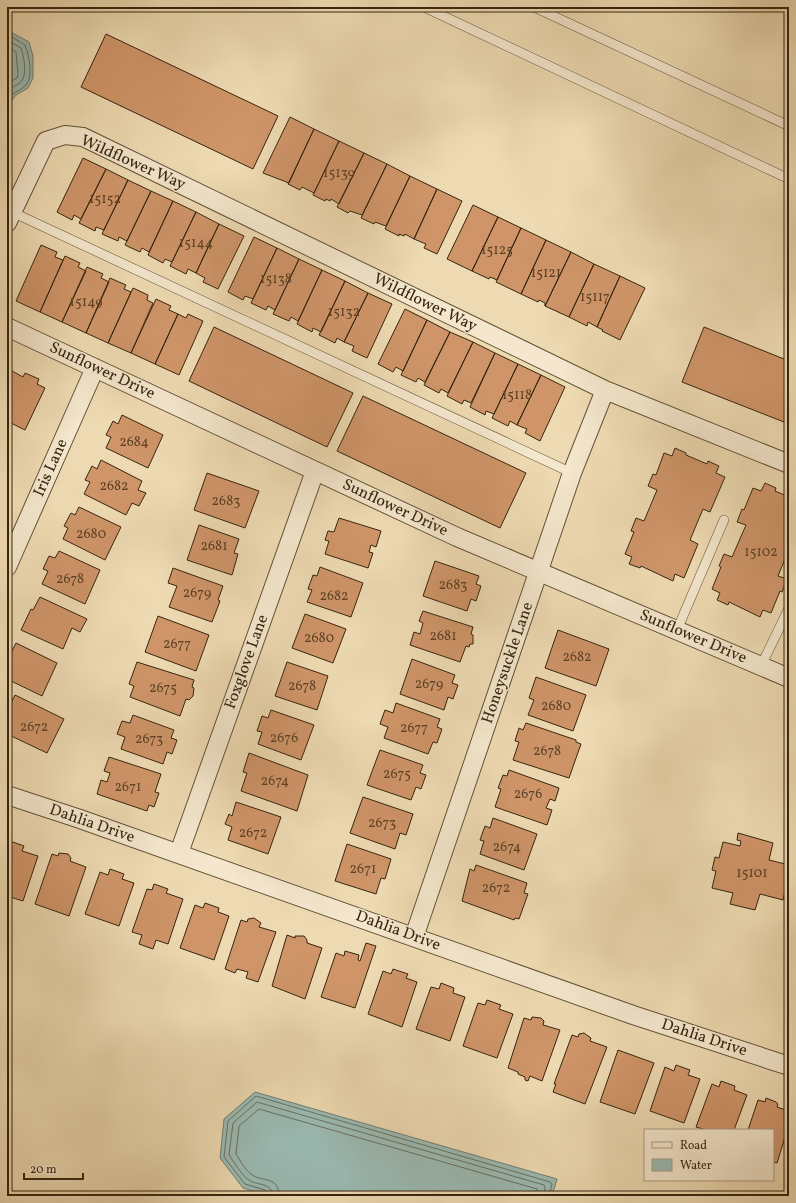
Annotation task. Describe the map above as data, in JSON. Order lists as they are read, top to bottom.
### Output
{
  "streets": {
    "street": [
      "Wildflower Way",
      "Sunflower Drive",
      "Iris Lane",
      "Foxglove Lane",
      "Honeysuckle Lane",
      "Dahlia Drive"
    ]
  },
  "crossings": [
    ["Wildflower Way", "Honeysuckle Lane"],
    ["Sunflower Drive", "Iris Lane"],
    ["Sunflower Drive", "Foxglove Lane"],
    ["Sunflower Drive", "Honeysuckle Lane"],
    ["Foxglove Lane", "Dahlia Drive"],
    ["Honeysuckle Lane", "Dahlia Drive"]
  ],
  "house_numbers": [
    "15139",
    "15152",
    "15144",
    "15125",
    "15121",
    "15138",
    "15117",
    "15149",
    "15132",
    "15118",
    "2684",
    "2682",
    "2683",
    "2680",
    "2681",
    "15102",
    "2678",
    "2683",
    "2679",
    "2682",
    "2681",
    "2680",
    "2677",
    "2682",
    "2679",
    "2678",
    "2675",
    "2680",
    "2672",
    "2677",
    "2676",
    "2673",
    "2678",
    "2675",
    "2674",
    "2671",
    "2676",
    "2673",
    "2672",
    "2674",
    "2671",
    "15101",
    "2672"
  ],
  "legend": ["Road", "Water"],
  "scale_bar": "20 m"
}
